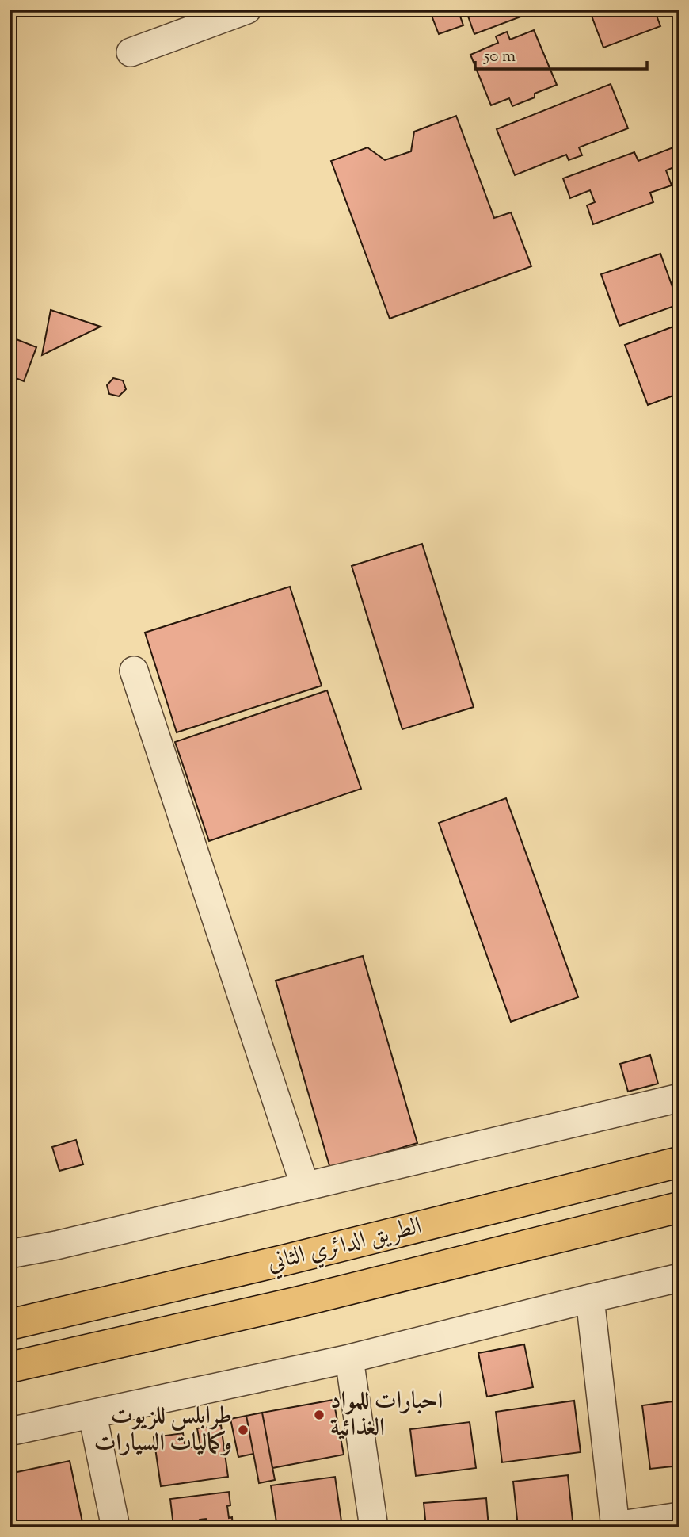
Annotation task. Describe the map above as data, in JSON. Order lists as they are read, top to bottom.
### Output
{
  "streets": {
    "highway": ["الطريق الدائري الثاني"]
  },
  "places": ["احبارات للمواد الغذائية", "طرابلس للزيوت وكماليات السيارات"],
  "scale_bar": "50 m"
}
